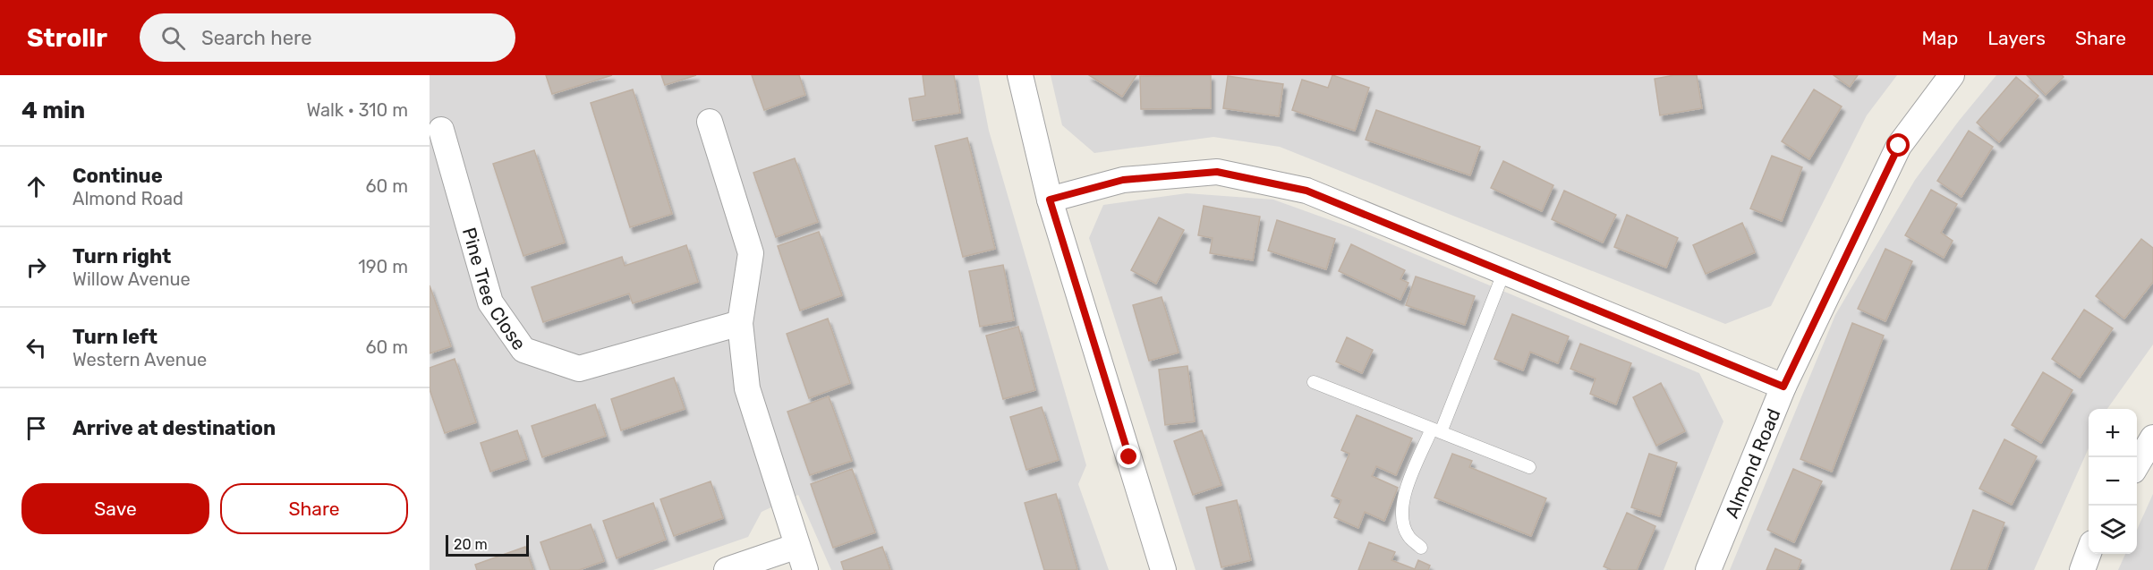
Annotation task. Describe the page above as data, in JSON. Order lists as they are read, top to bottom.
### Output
{
  "streets": {
    "street": ["Pine Tree Close", "Almond Road"]
  },
  "scale_bar": "20 m",
  "page": {
    "header": "Strollr",
    "search": "Search here",
    "nav": ["Map", "Layers", "Share"],
    "heading": ["4 min", "Walk · 310 m"],
    "list": [
      ["Continue", "Almond Road", "60 m"],
      ["Turn right", "Willow Avenue", "190 m"],
      ["Turn left", "Western Avenue", "60 m"],
      "Arrive at destination"
    ],
    "map_buttons": ["+", "−"],
    "buttons": ["Save", "Share"],
    "scale": "20 m"
  }
}
